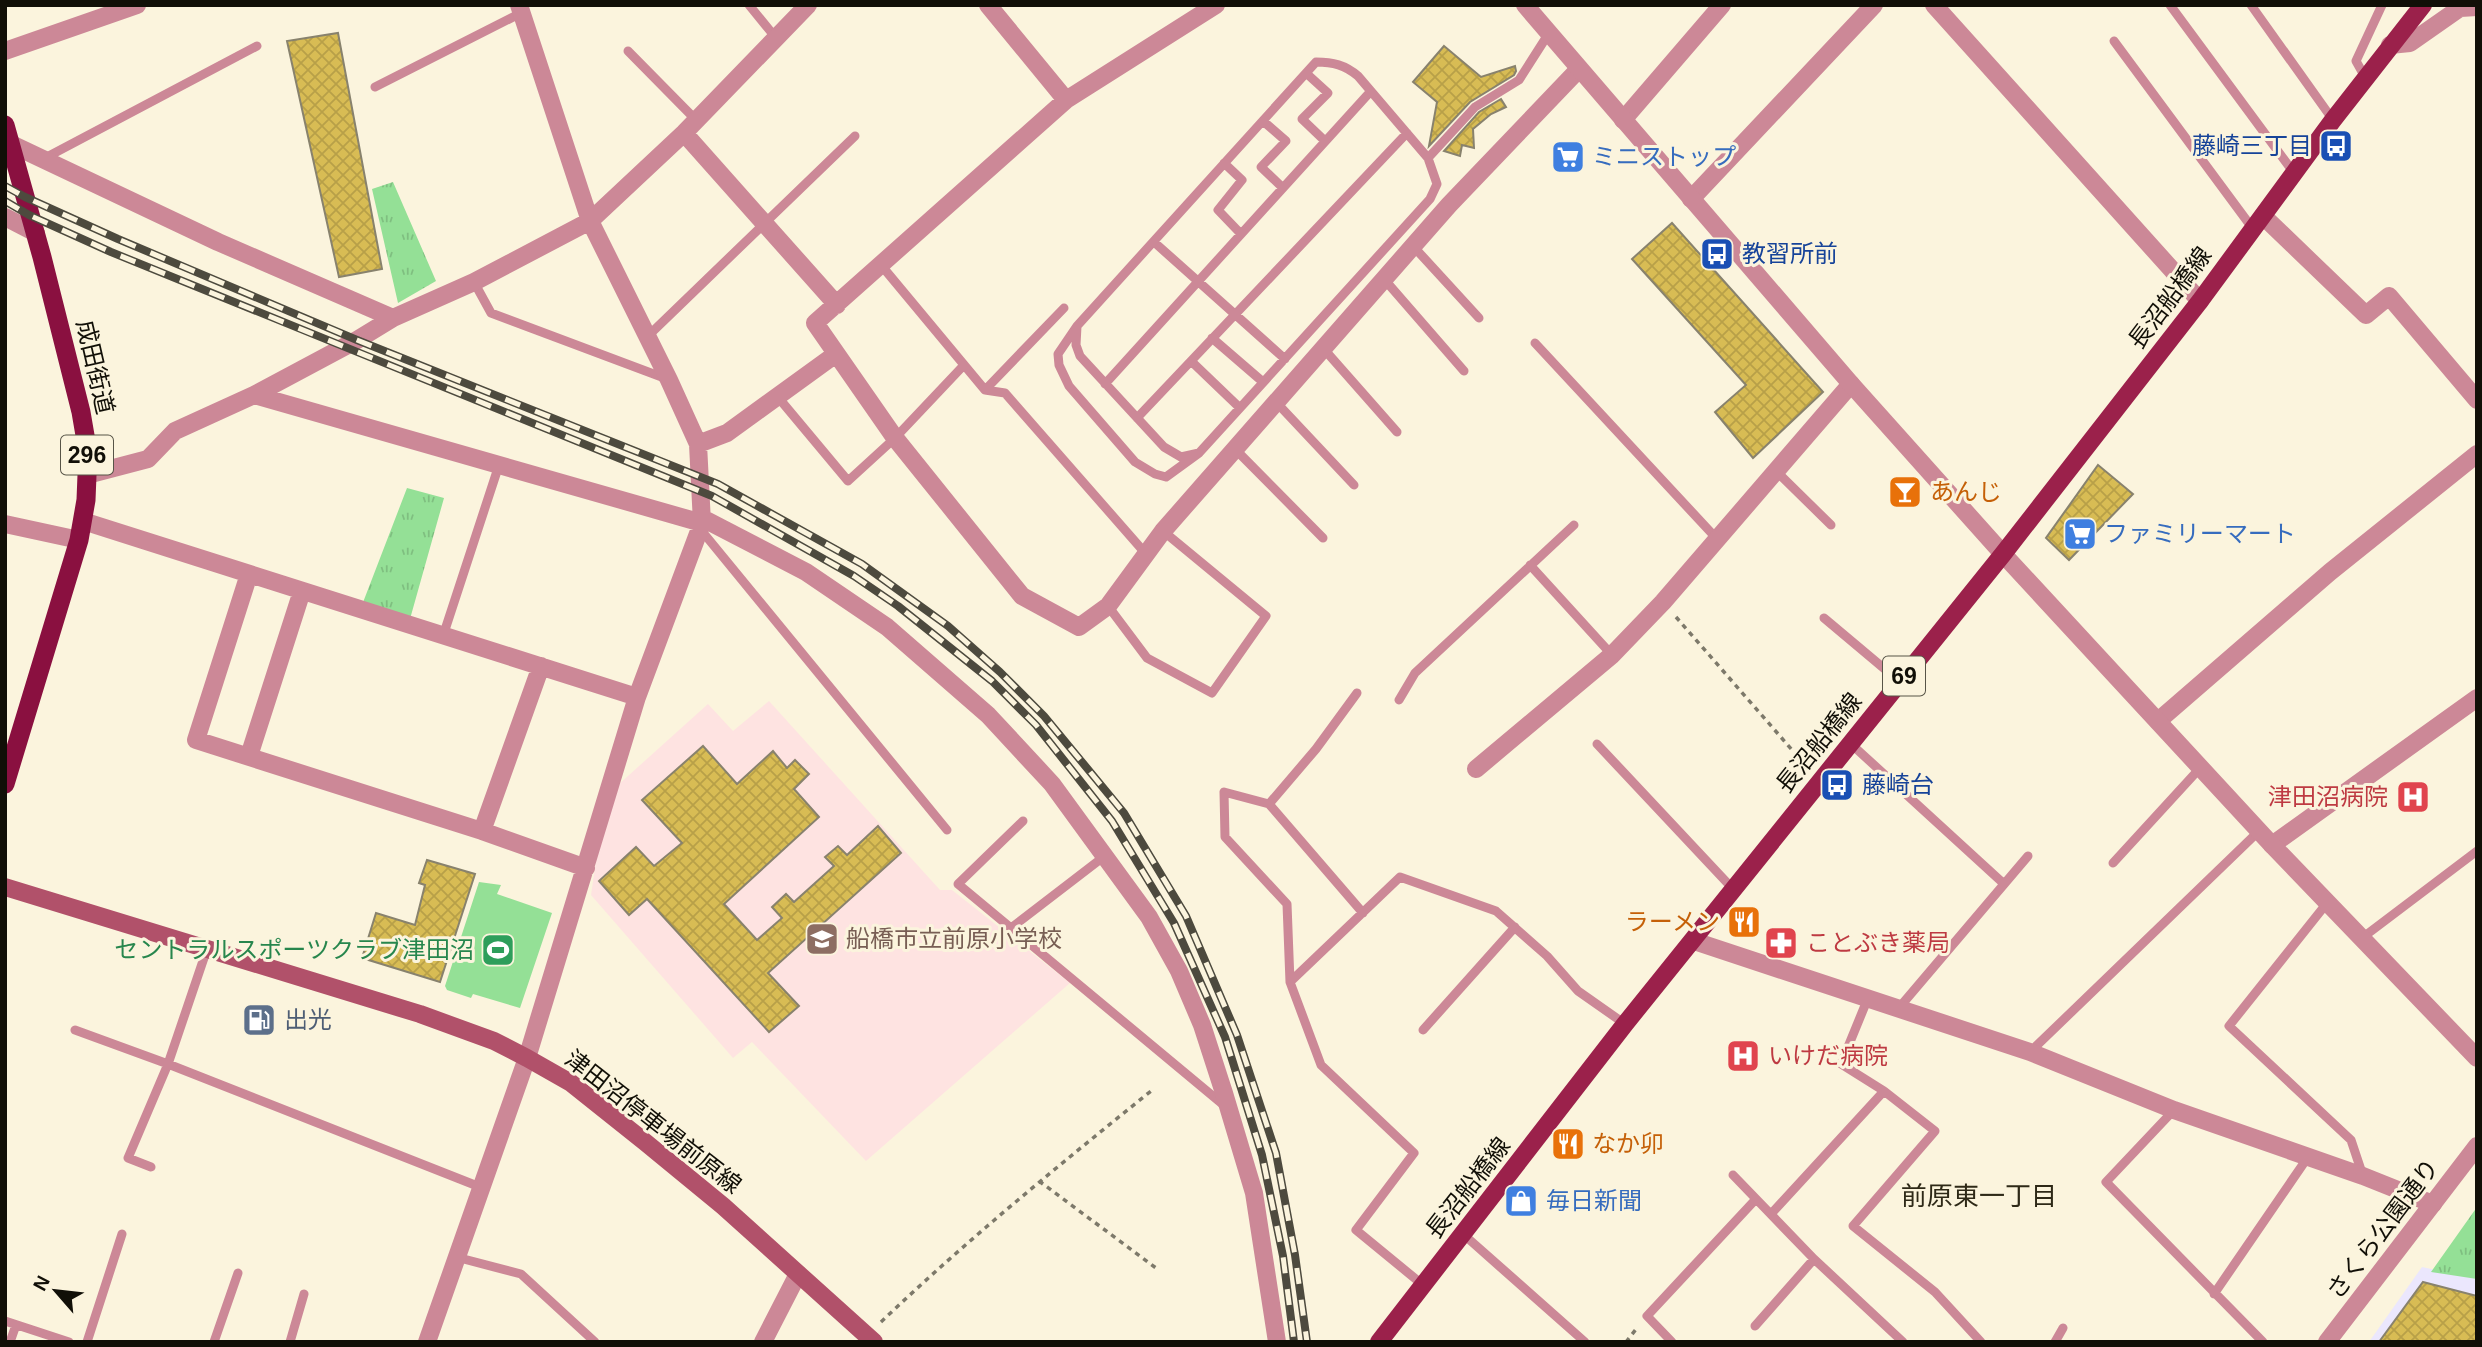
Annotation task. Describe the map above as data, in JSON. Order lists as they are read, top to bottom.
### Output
{
  "streets": {
    "highway": ["成田街道", "296"],
    "main road": ["長沼船橋線", "69", "津田沼停車場前原線"],
    "street": ["さくら公園通り"]
  },
  "districts": ["前原東一丁目"],
  "places": {
    "bus stop": ["藤崎三丁目", "教習所前", "藤崎台"],
    "supermarket": ["ミニストップ", "ファミリーマート"],
    "bar": ["あんじ"],
    "hospital": ["津田沼病院", "いけだ病院"],
    "restaurant": ["ラーメン", "なか卯"],
    "school or university": ["船橋市立前原小学校"],
    "pharmacy": ["ことぶき薬局"],
    "sports": ["セントラルスポーツクラブ津田沼"],
    "fuel station": ["出光"],
    "shop": ["毎日新聞"]
  },
  "north": "top left"
}
